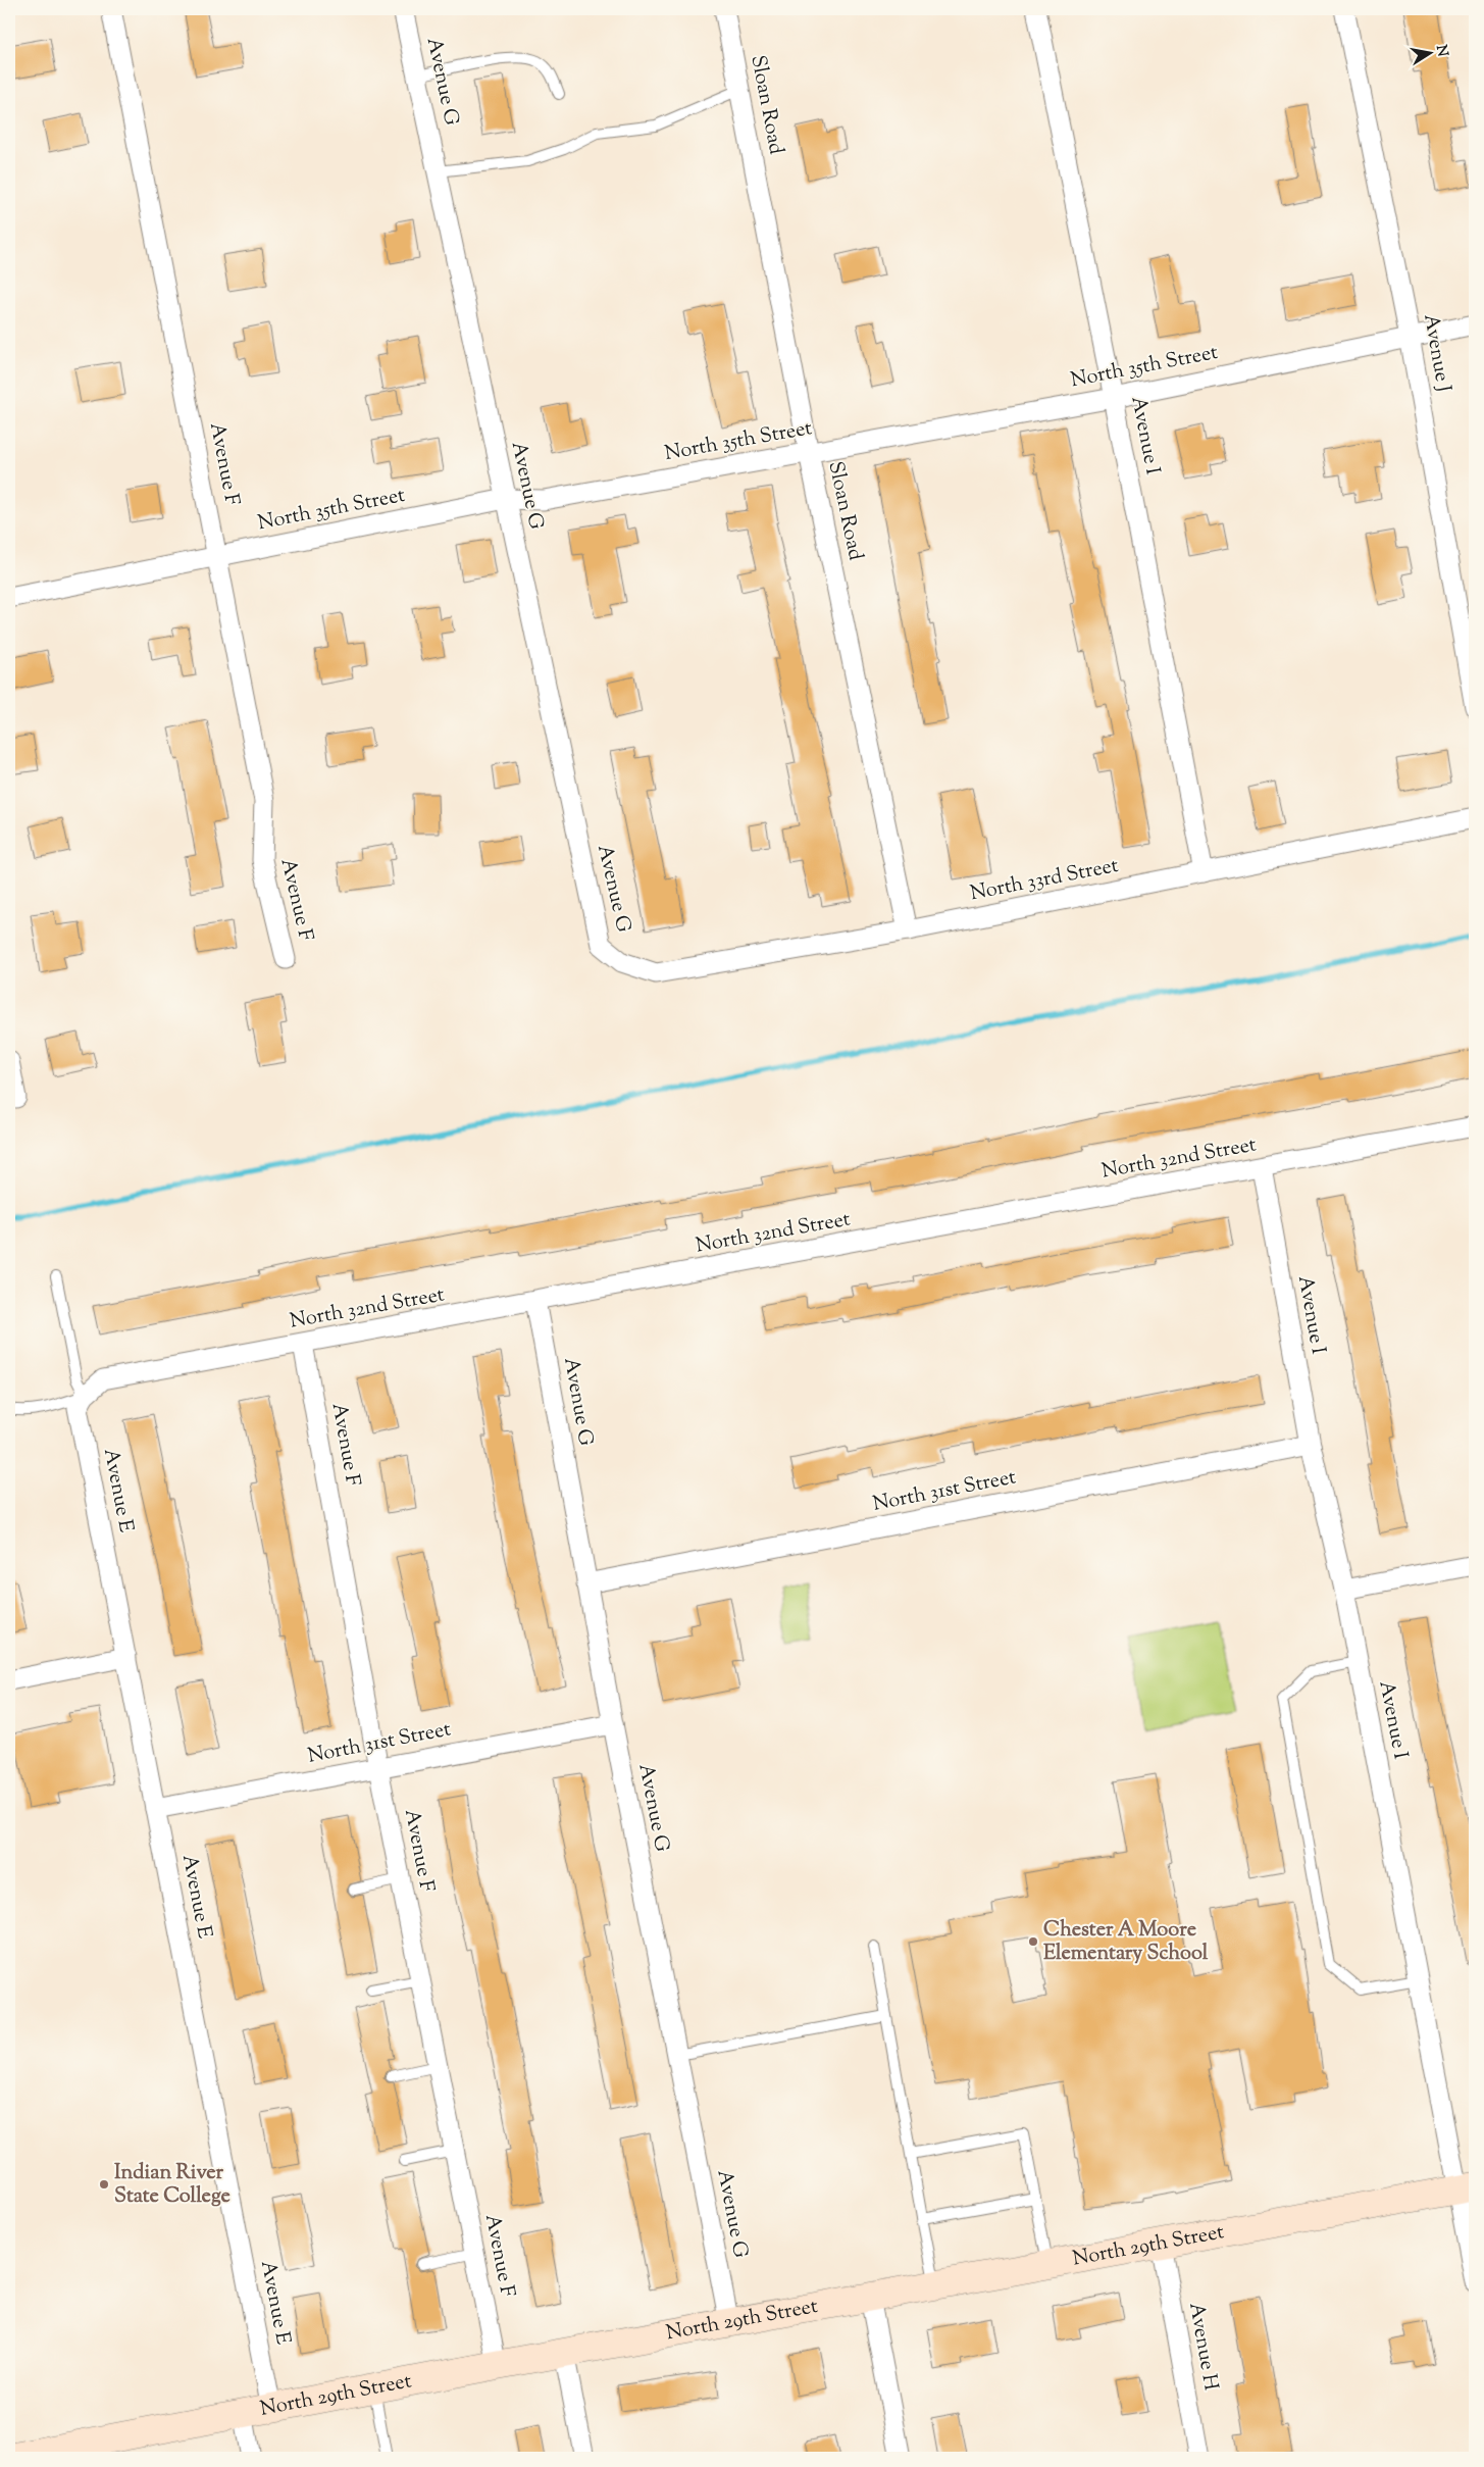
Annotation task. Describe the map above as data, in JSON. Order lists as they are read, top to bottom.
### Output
{
  "streets": {
    "street": [
      "Avenue G",
      "Sloan Road",
      "Avenue J",
      "North 35th Street",
      "Avenue I",
      "Avenue F",
      "North 33rd Street",
      "North 32nd Street",
      "Avenue E",
      "North 31st Street",
      "North 29th Street",
      "Avenue H"
    ]
  },
  "crossings": [
    ["Avenue G", "North 35th Street"],
    ["Avenue G", "North 33rd Street"],
    ["Avenue G", "North 32nd Street"],
    ["Avenue G", "North 31st Street"],
    ["Avenue G", "North 29th Street"],
    ["Sloan Road", "North 35th Street"],
    ["Sloan Road", "North 33rd Street"],
    ["Avenue J", "North 35th Street"],
    ["North 35th Street", "Avenue I"],
    ["North 35th Street", "Avenue F"],
    ["Avenue I", "North 33rd Street"],
    ["Avenue I", "North 32nd Street"],
    ["Avenue I", "North 31st Street"],
    ["Avenue I", "North 29th Street"],
    ["Avenue F", "North 32nd Street"],
    ["Avenue F", "North 31st Street"],
    ["Avenue F", "North 29th Street"],
    ["North 32nd Street", "Avenue E"],
    ["Avenue E", "North 31st Street"],
    ["Avenue E", "North 29th Street"],
    ["North 29th Street", "Avenue H"]
  ],
  "places": ["Chester A Moore Elementary School", "Indian River State College"],
  "north": "right"
}
